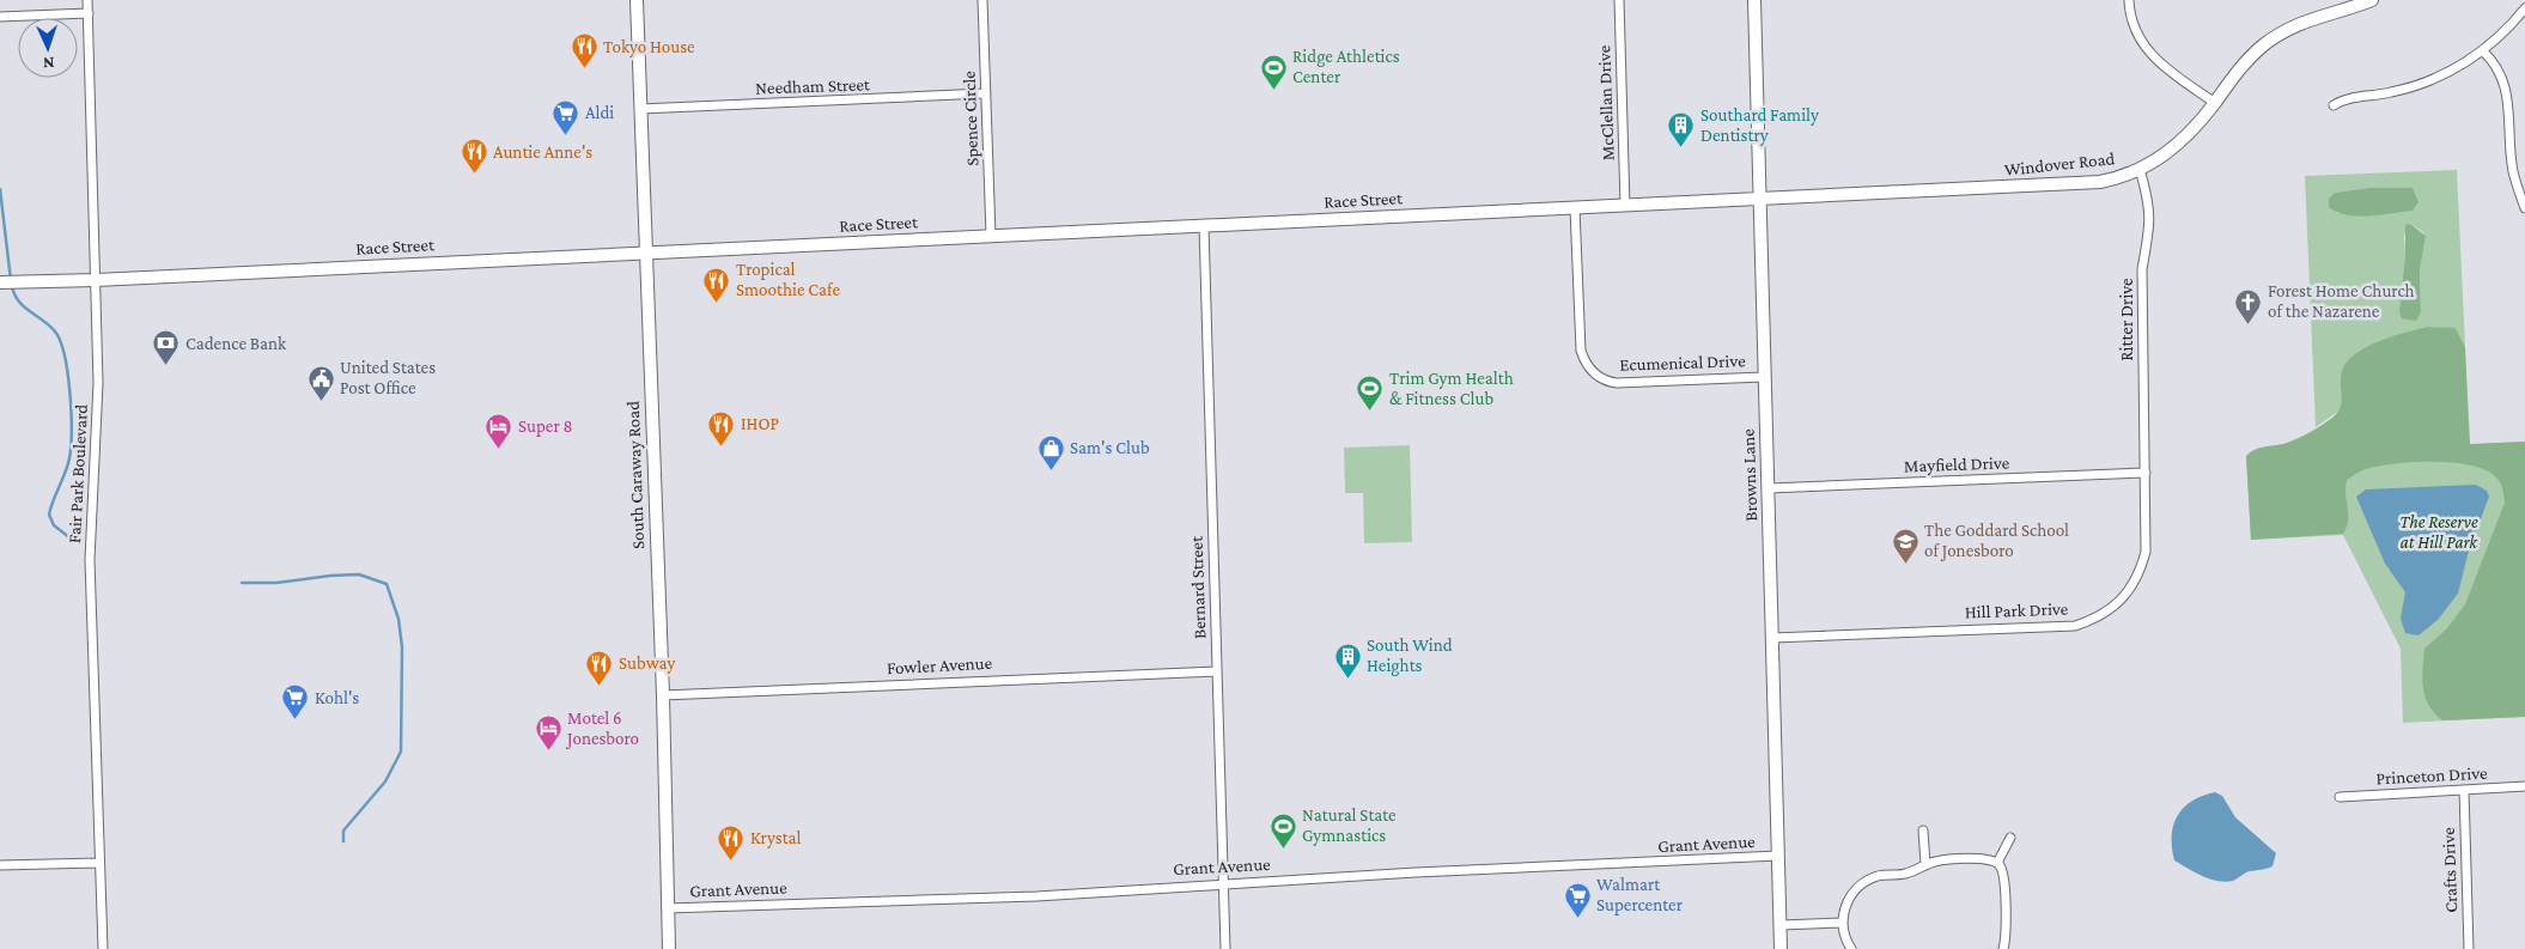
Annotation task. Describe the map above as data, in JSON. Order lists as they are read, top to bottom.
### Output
{
  "streets": {
    "street": [
      "Needham Street",
      "McClellan Drive",
      "Spence Circle",
      "Windover Road",
      "Race Street",
      "Ritter Drive",
      "Ecumenical Drive",
      "Mayfield Drive",
      "Fair Park Boulevard",
      "South Caraway Road",
      "Browns Lane",
      "Bernard Street",
      "Hill Park Drive",
      "Fowler Avenue",
      "Princeton Drive",
      "Grant Avenue",
      "Crafts Drive"
    ]
  },
  "crossings": [
    ["Needham Street", "Spence Circle"],
    ["Needham Street", "South Caraway Road"],
    ["McClellan Drive", "Race Street"],
    ["Spence Circle", "Race Street"],
    ["Windover Road", "Race Street"],
    ["Windover Road", "Ritter Drive"],
    ["Windover Road", "Browns Lane"],
    ["Race Street", "Ecumenical Drive"],
    ["Race Street", "Fair Park Boulevard"],
    ["Race Street", "South Caraway Road"],
    ["Race Street", "Browns Lane"],
    ["Race Street", "Bernard Street"],
    ["Ritter Drive", "Mayfield Drive"],
    ["Ritter Drive", "Hill Park Drive"],
    ["Ecumenical Drive", "Browns Lane"],
    ["Mayfield Drive", "Browns Lane"],
    ["Mayfield Drive", "Hill Park Drive"],
    ["South Caraway Road", "Fowler Avenue"],
    ["South Caraway Road", "Grant Avenue"],
    ["Browns Lane", "Hill Park Drive"],
    ["Browns Lane", "Grant Avenue"],
    ["Bernard Street", "Fowler Avenue"],
    ["Bernard Street", "Grant Avenue"],
    ["Princeton Drive", "Crafts Drive"]
  ],
  "parks": ["The Reserve at Hill Park"],
  "places": {
    "restaurant": [
      "Tokyo House",
      "Auntie Anne's",
      "Tropical Smoothie Cafe",
      "IHOP",
      "Subway",
      "Krystal"
    ],
    "sports": ["Ridge Athletics Center", "Trim Gym Health & Fitness Club", "Natural State Gymnastics"],
    "supermarket": ["Aldi", "Kohl's", "Walmart Supercenter"],
    "building": ["Southard Family Dentistry", "South Wind Heights"],
    "church": ["Forest Home Church of the Nazarene"],
    "bank": ["Cadence Bank"],
    "public building": ["United States Post Office"],
    "hotel": ["Super 8", "Motel 6 Jonesboro"],
    "shop": ["Sam's Club"],
    "school or university": ["The Goddard School of Jonesboro"]
  },
  "north": "bottom"
}
